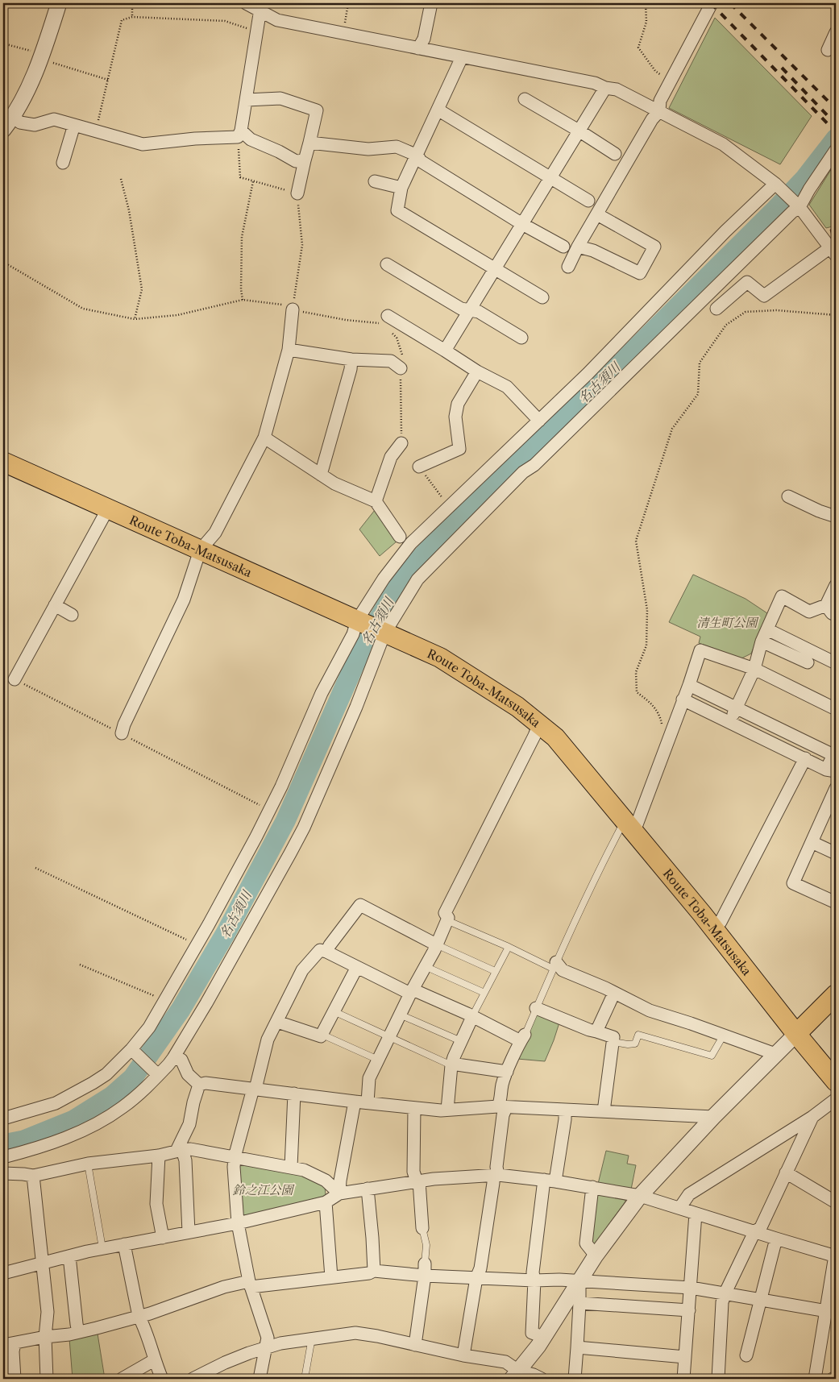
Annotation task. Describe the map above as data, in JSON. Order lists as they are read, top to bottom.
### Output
{
  "streets": {
    "main road": ["Route Toba-Matsusaka"]
  },
  "water": ["名古須川"],
  "parks": ["清生町公園", "鈴之江公園"]
}
